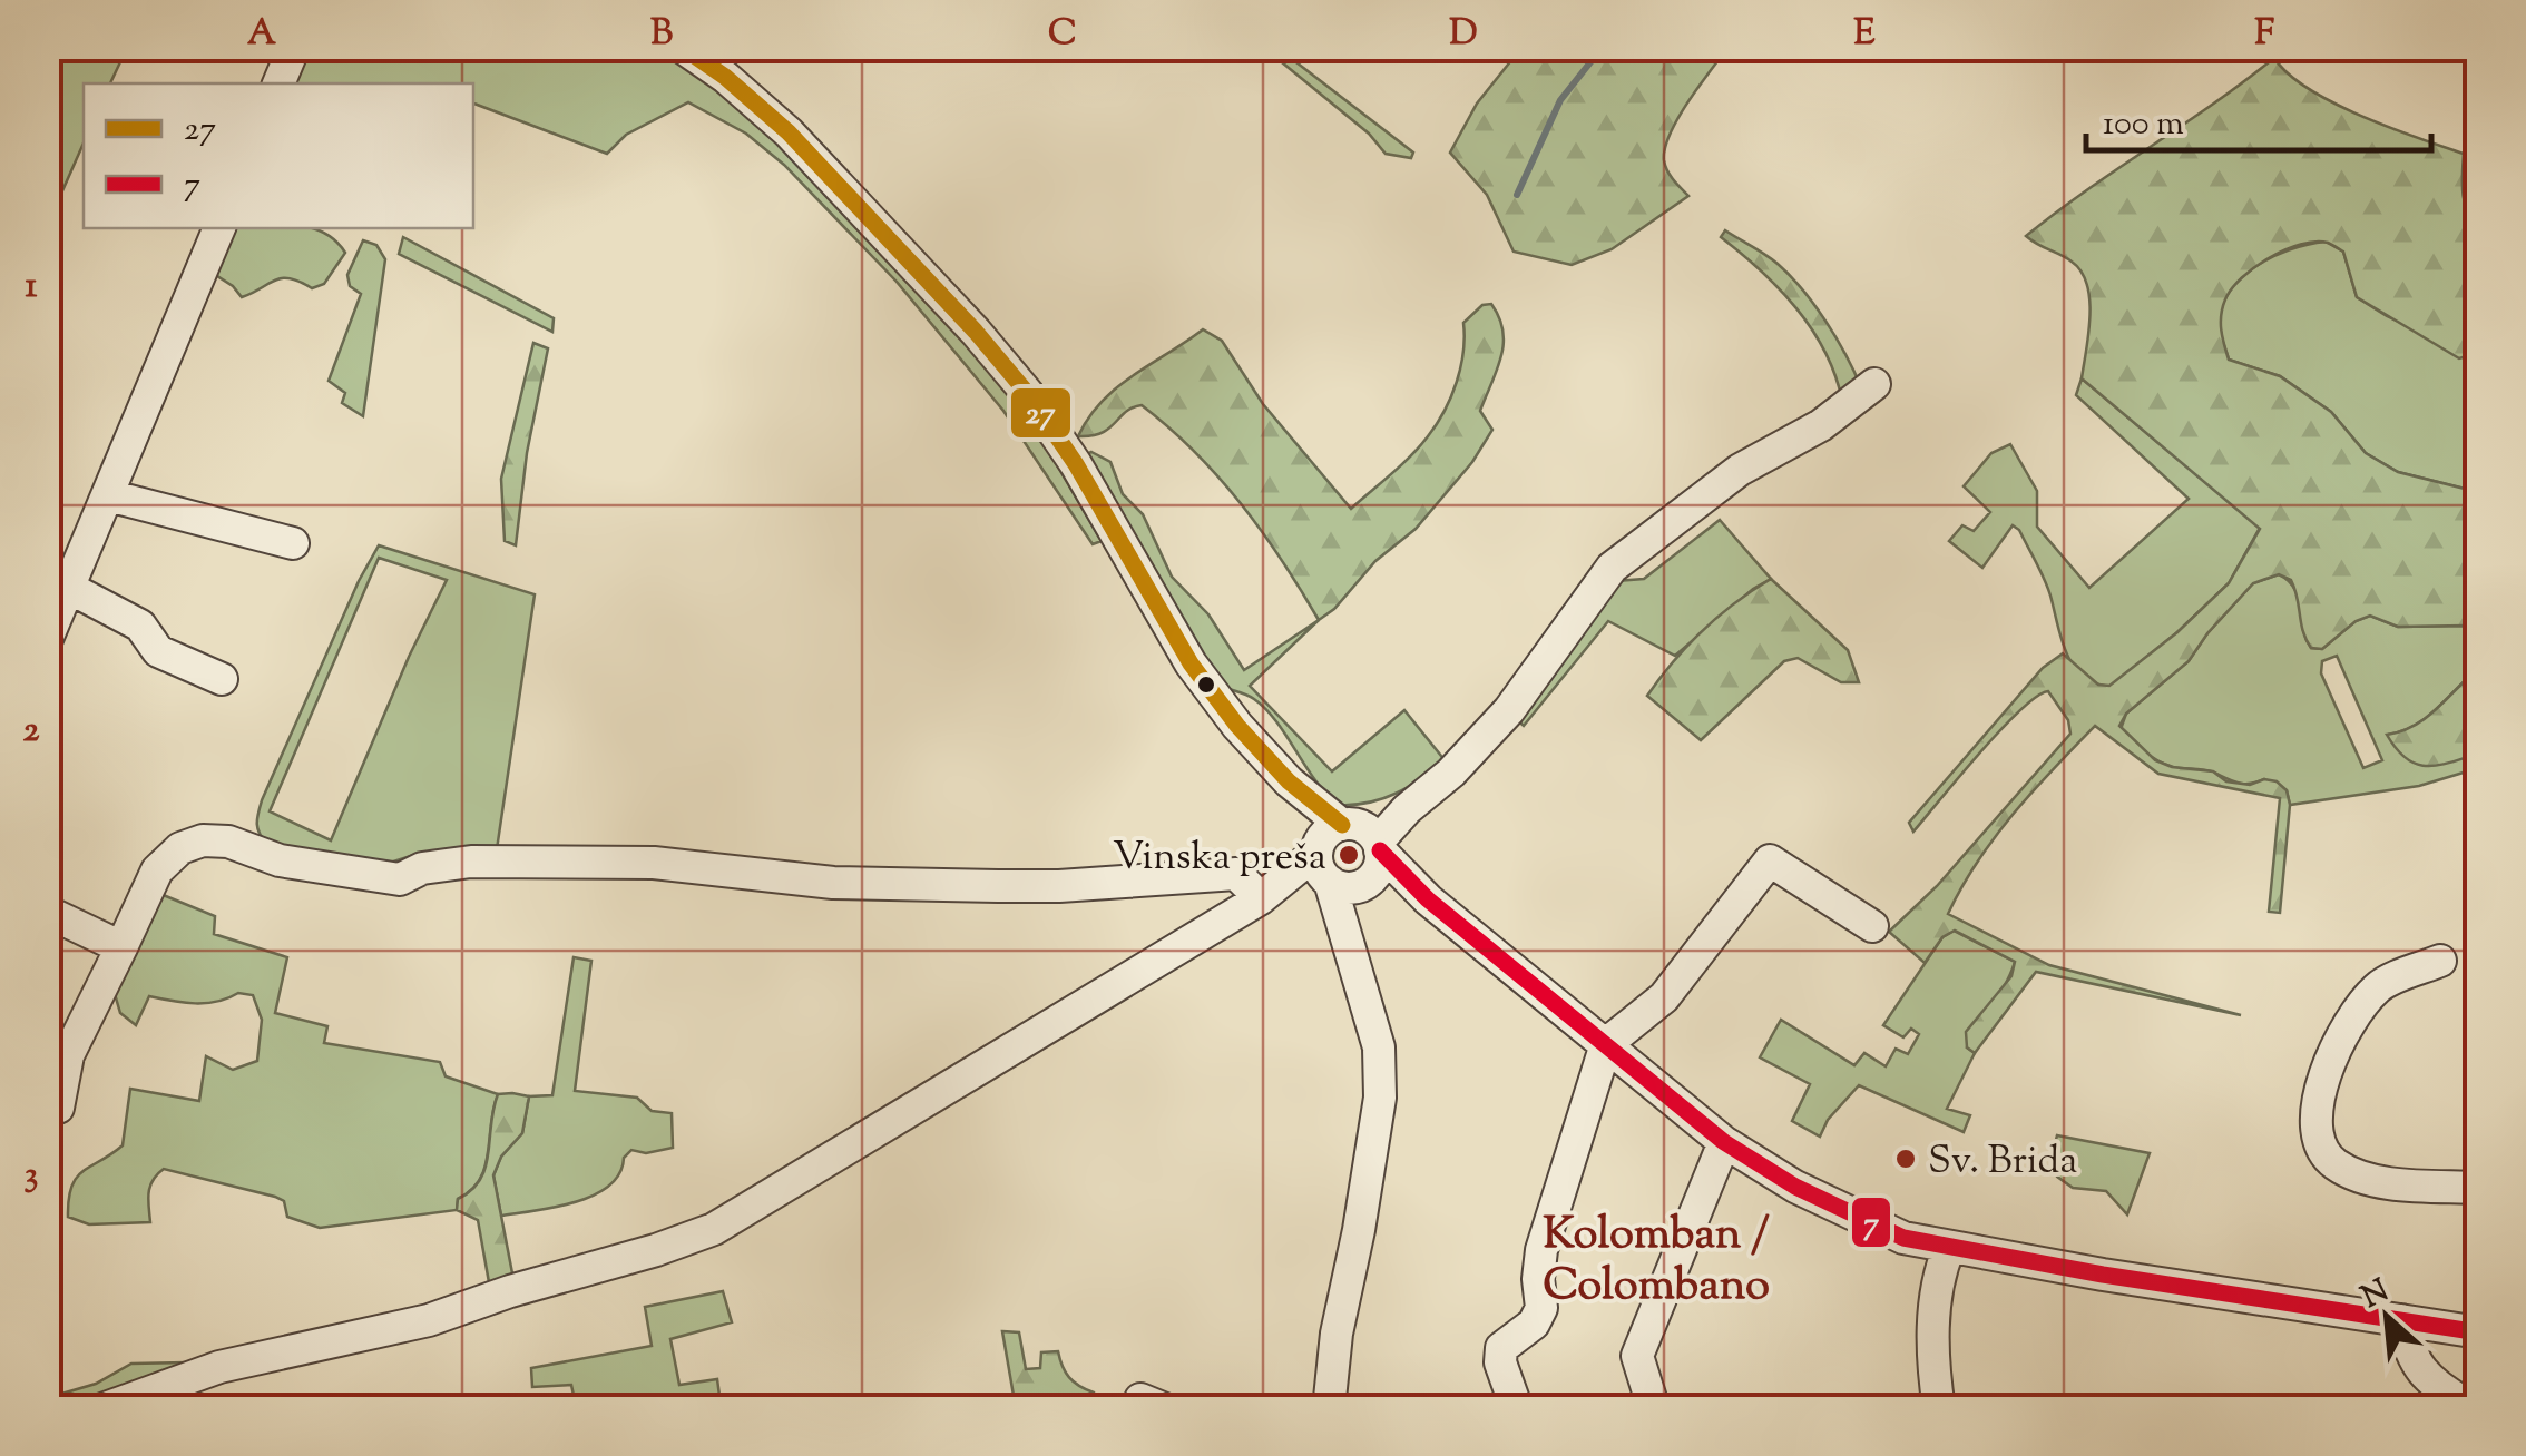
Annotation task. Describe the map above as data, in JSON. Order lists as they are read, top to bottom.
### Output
{
  "districts": ["Kolomban / Colombano"],
  "places": ["Vinska preša", "Sv. Brida"],
  "lines": ["transit line 27", "transit line 7"],
  "legend": ["27", "7"],
  "scale_bar": "100 m",
  "north": "top left",
  "grid": {
    "columns": [
      "A",
      "B",
      "C",
      "D",
      "E",
      "F"
    ],
    "rows": ["1", "2", "3"]
  }
}
